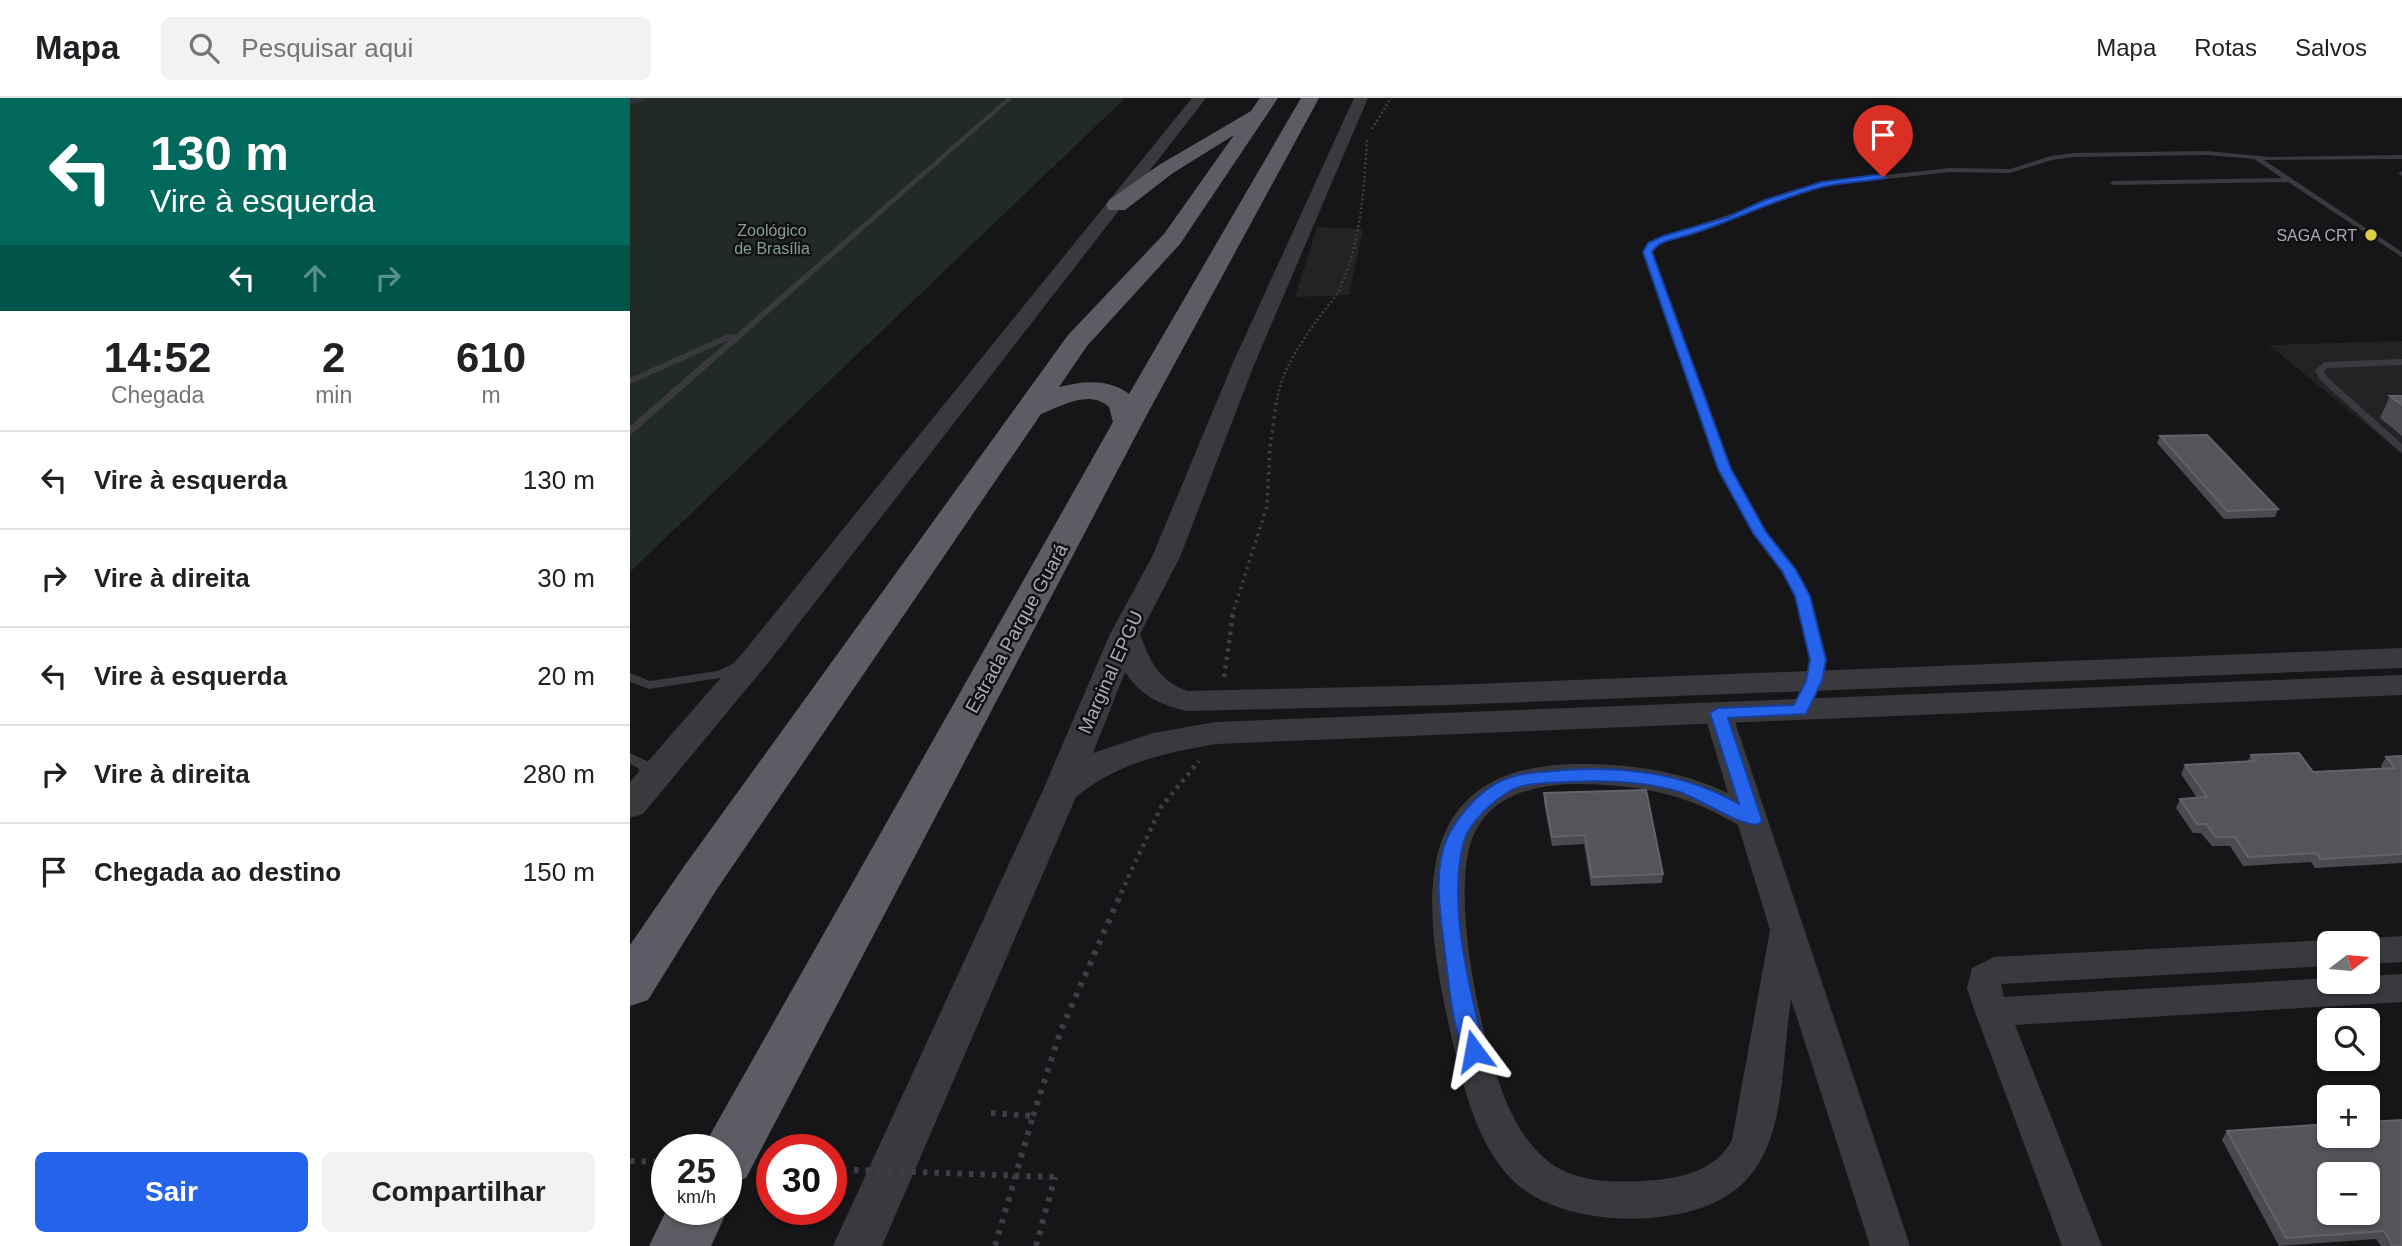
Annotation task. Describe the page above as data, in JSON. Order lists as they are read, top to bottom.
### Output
{
  "streets": {
    "highway": ["Estrada Parque Guará"],
    "street": ["Marginal EPGU"]
  },
  "parks": ["Zoológico de Brasília"],
  "places": ["SAGA CRT"],
  "north": "right",
  "page": {
    "header": "Mapa",
    "search": "Pesquisar aqui",
    "nav": ["Mapa", "Rotas", "Salvos"],
    "turn": ["130 m", "Vire à esquerda"],
    "eta": [
      "14:52",
      "Chegada",
      "2",
      "min",
      "610",
      "m"
    ],
    "list": [
      {
        "name": "Vire à esquerda",
        "value": "130 m"
      },
      {
        "name": "Vire à direita",
        "value": "30 m"
      },
      {
        "name": "Vire à esquerda",
        "value": "20 m"
      },
      {
        "name": "Vire à direita",
        "value": "280 m"
      },
      {
        "name": "Chegada ao destino",
        "value": "150 m"
      }
    ],
    "map_buttons": ["+", "−"],
    "speed": "25 km/h",
    "limit": "30",
    "buttons": ["Sair", "Compartilhar"]
  }
}
